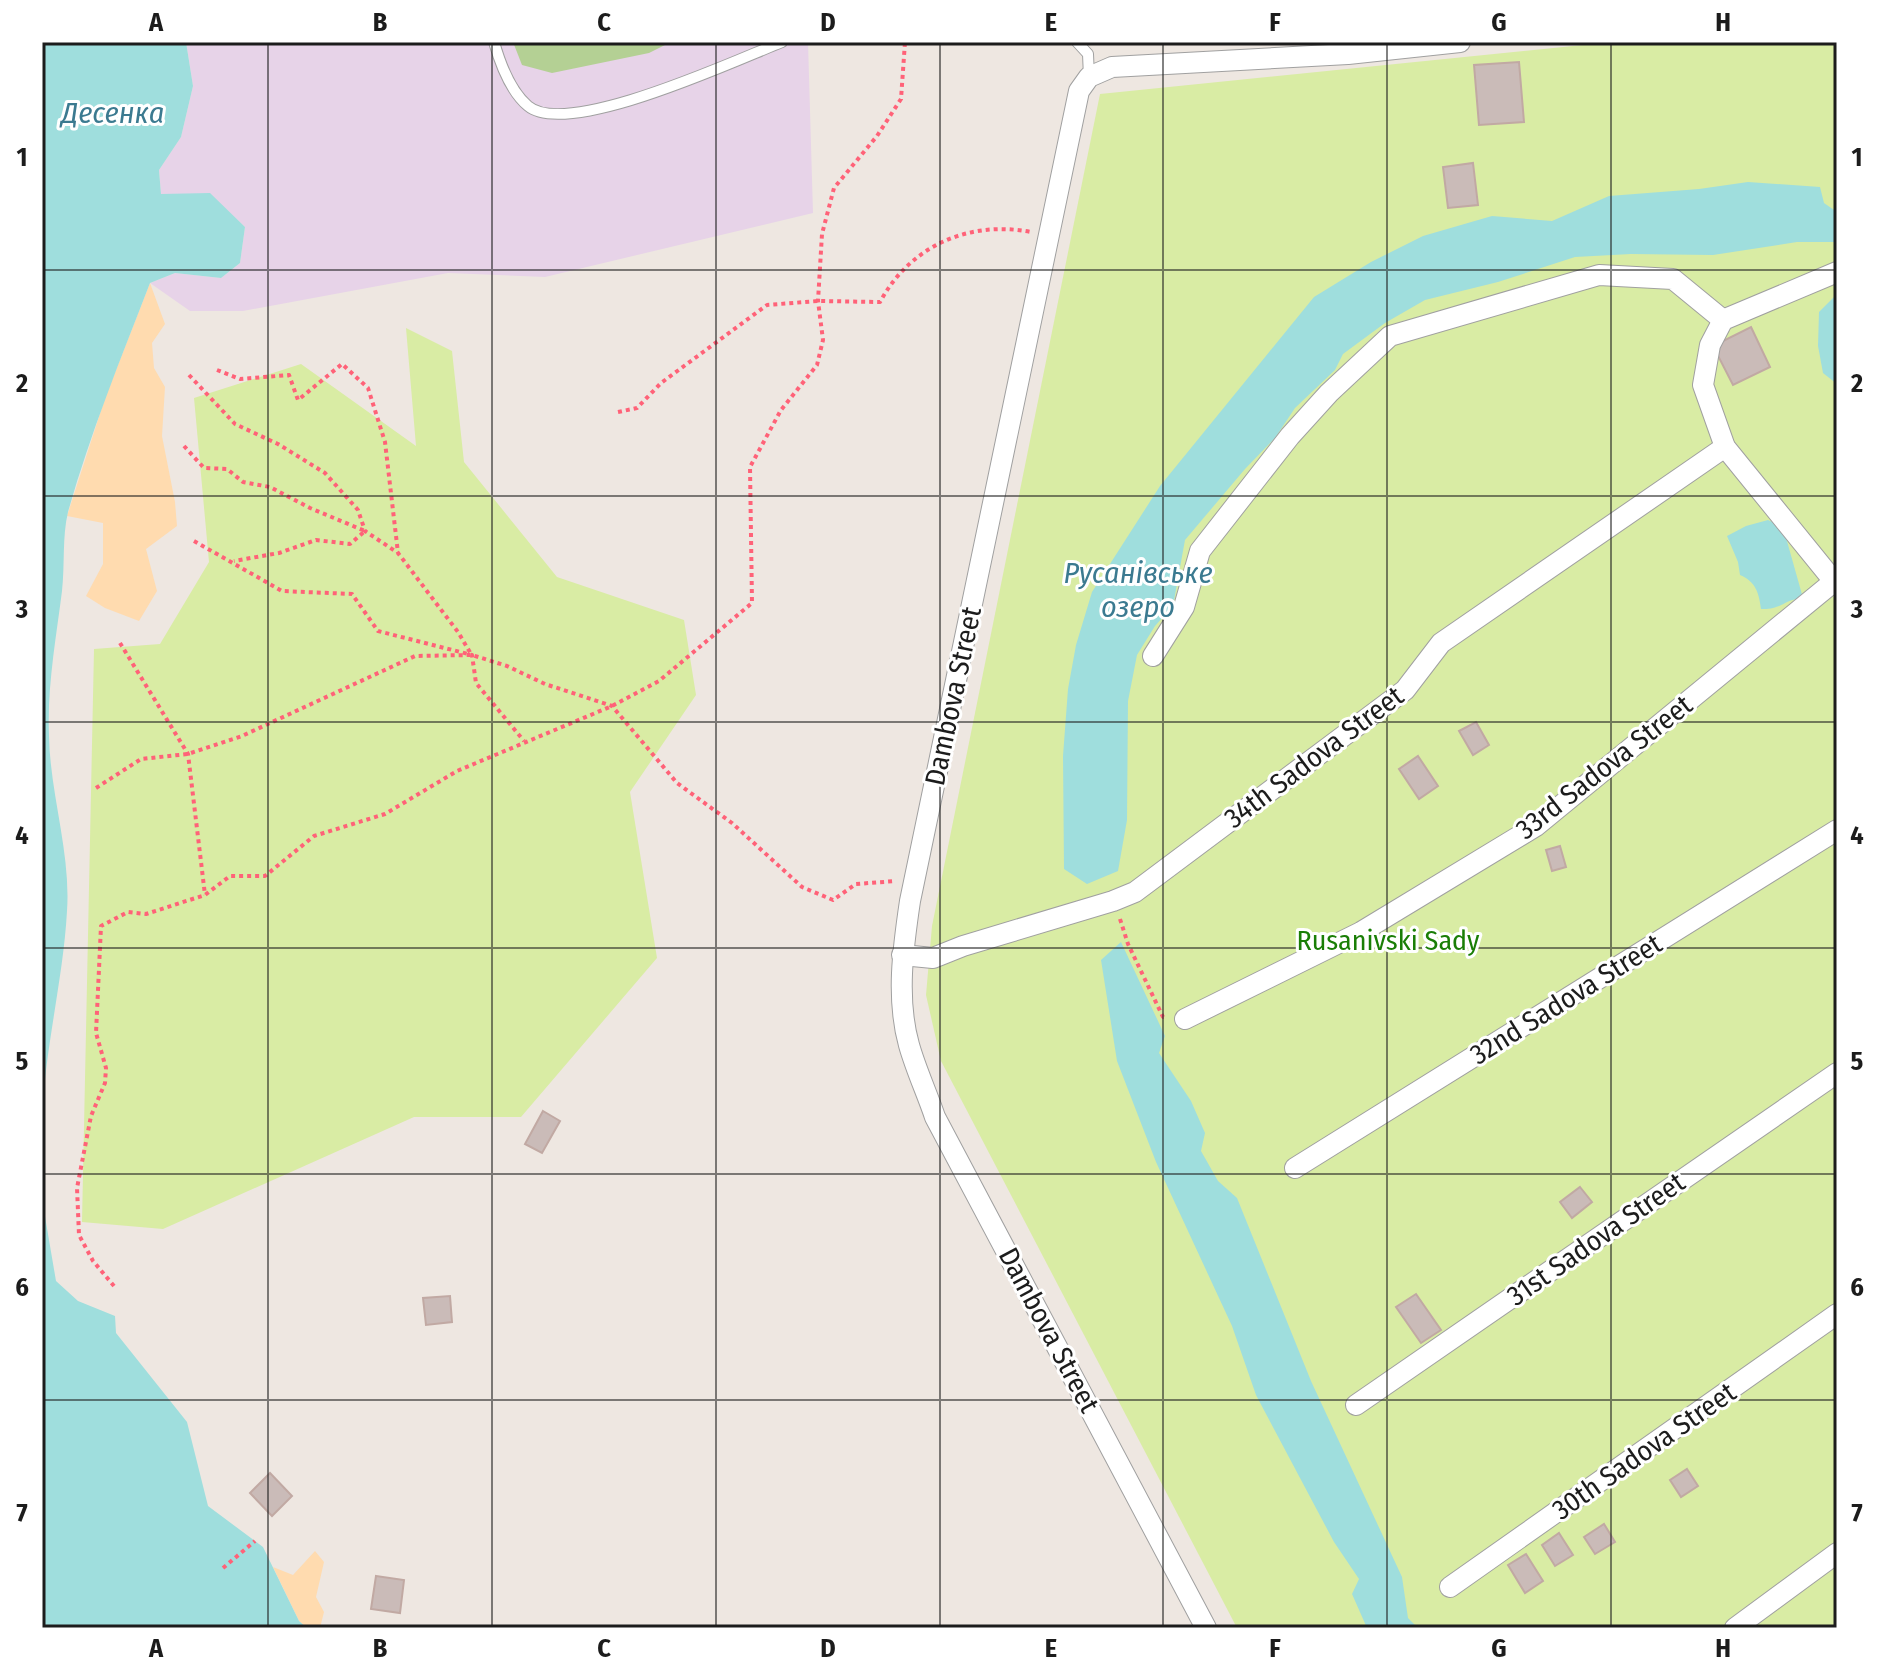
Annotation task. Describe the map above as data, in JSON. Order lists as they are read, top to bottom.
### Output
{
  "streets": {
    "street": [
      "Dambova Street",
      "34th Sadova Street",
      "33rd Sadova Street",
      "32nd Sadova Street",
      "31st Sadova Street",
      "30th Sadova Street"
    ]
  },
  "crossings": [
    ["Dambova Street", "34th Sadova Street"]
  ],
  "water": ["Десенка", "Русанівське озеро"],
  "parks": ["Rusanivski Sady"],
  "grid": {
    "columns": [
      "A",
      "B",
      "C",
      "D",
      "E",
      "F",
      "G",
      "H"
    ],
    "rows": [
      "1",
      "2",
      "3",
      "4",
      "5",
      "6",
      "7"
    ]
  }
}
